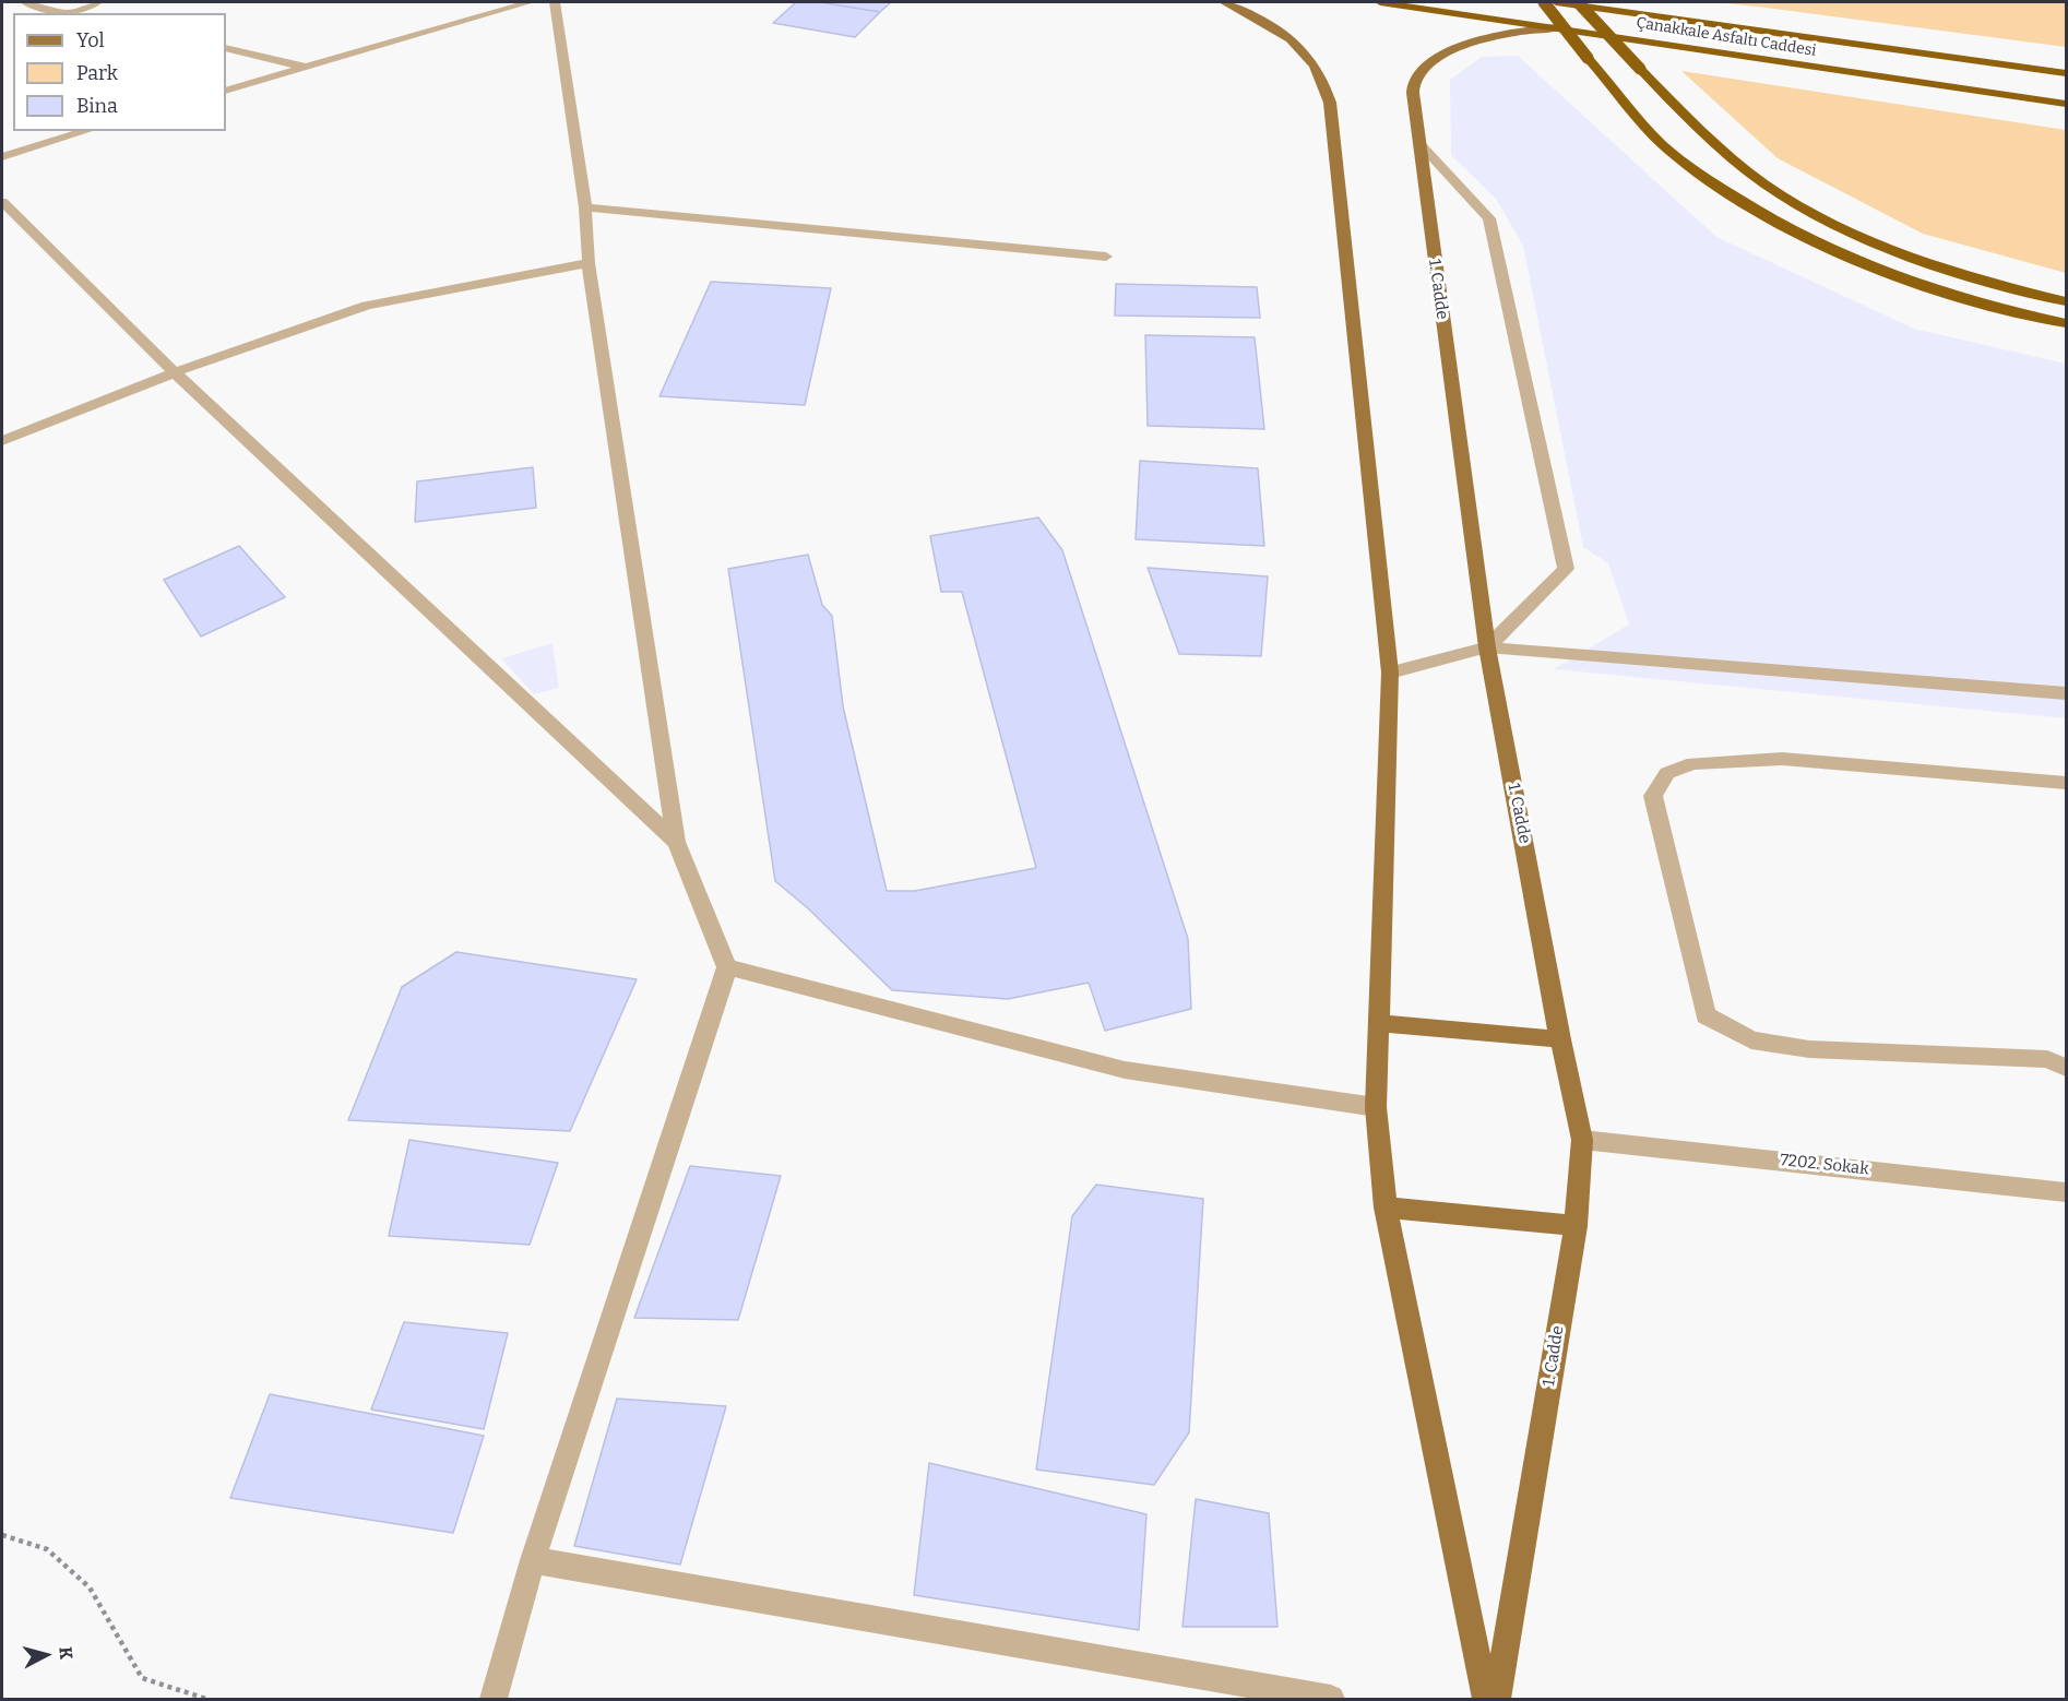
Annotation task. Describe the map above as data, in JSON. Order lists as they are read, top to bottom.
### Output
{
  "streets": {
    "highway": ["Çanakkale Asfaltı Caddesi"],
    "main road": ["1. Cadde"],
    "street": ["7202. Sokak"]
  },
  "crossings": [
    ["Çanakkale Asfaltı Caddesi", "1. Cadde"],
    ["1. Cadde", "7202. Sokak"]
  ],
  "legend": ["Yol", "Park", "Bina"],
  "north": "right"
}
